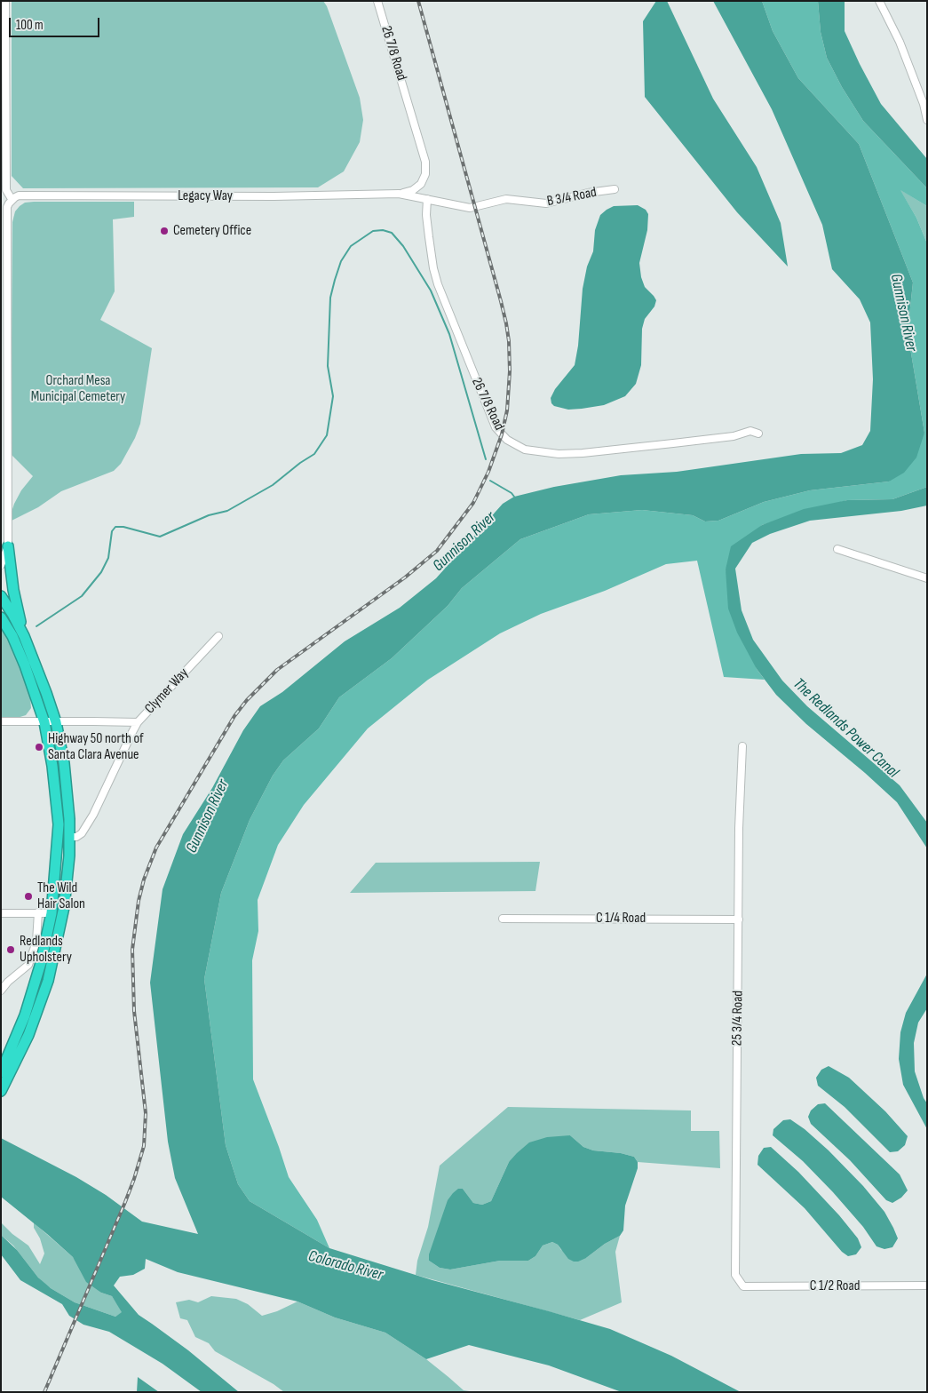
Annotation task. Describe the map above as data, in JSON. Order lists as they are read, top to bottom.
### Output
{
  "streets": {
    "street": [
      "26 7/8 Road",
      "Legacy Way",
      "B 3/4 Road",
      "Clymer Way",
      "C 1/4 Road",
      "25 3/4 Road",
      "C 1/2 Road"
    ]
  },
  "crossings": [
    ["26 7/8 Road", "Legacy Way"],
    ["26 7/8 Road", "B 3/4 Road"],
    ["Legacy Way", "B 3/4 Road"],
    ["C 1/4 Road", "25 3/4 Road"],
    ["25 3/4 Road", "C 1/2 Road"]
  ],
  "water": ["Gunnison River", "The Redlands Power Canal", "Colorado River"],
  "parks": ["Orchard Mesa Municipal Cemetery"],
  "places": [
    "Cemetery Office",
    "Highway 50 north of Santa Clara Avenue",
    "The Wild Hair Salon",
    "Redlands Upholstery"
  ],
  "scale_bar": "100 m"
}
